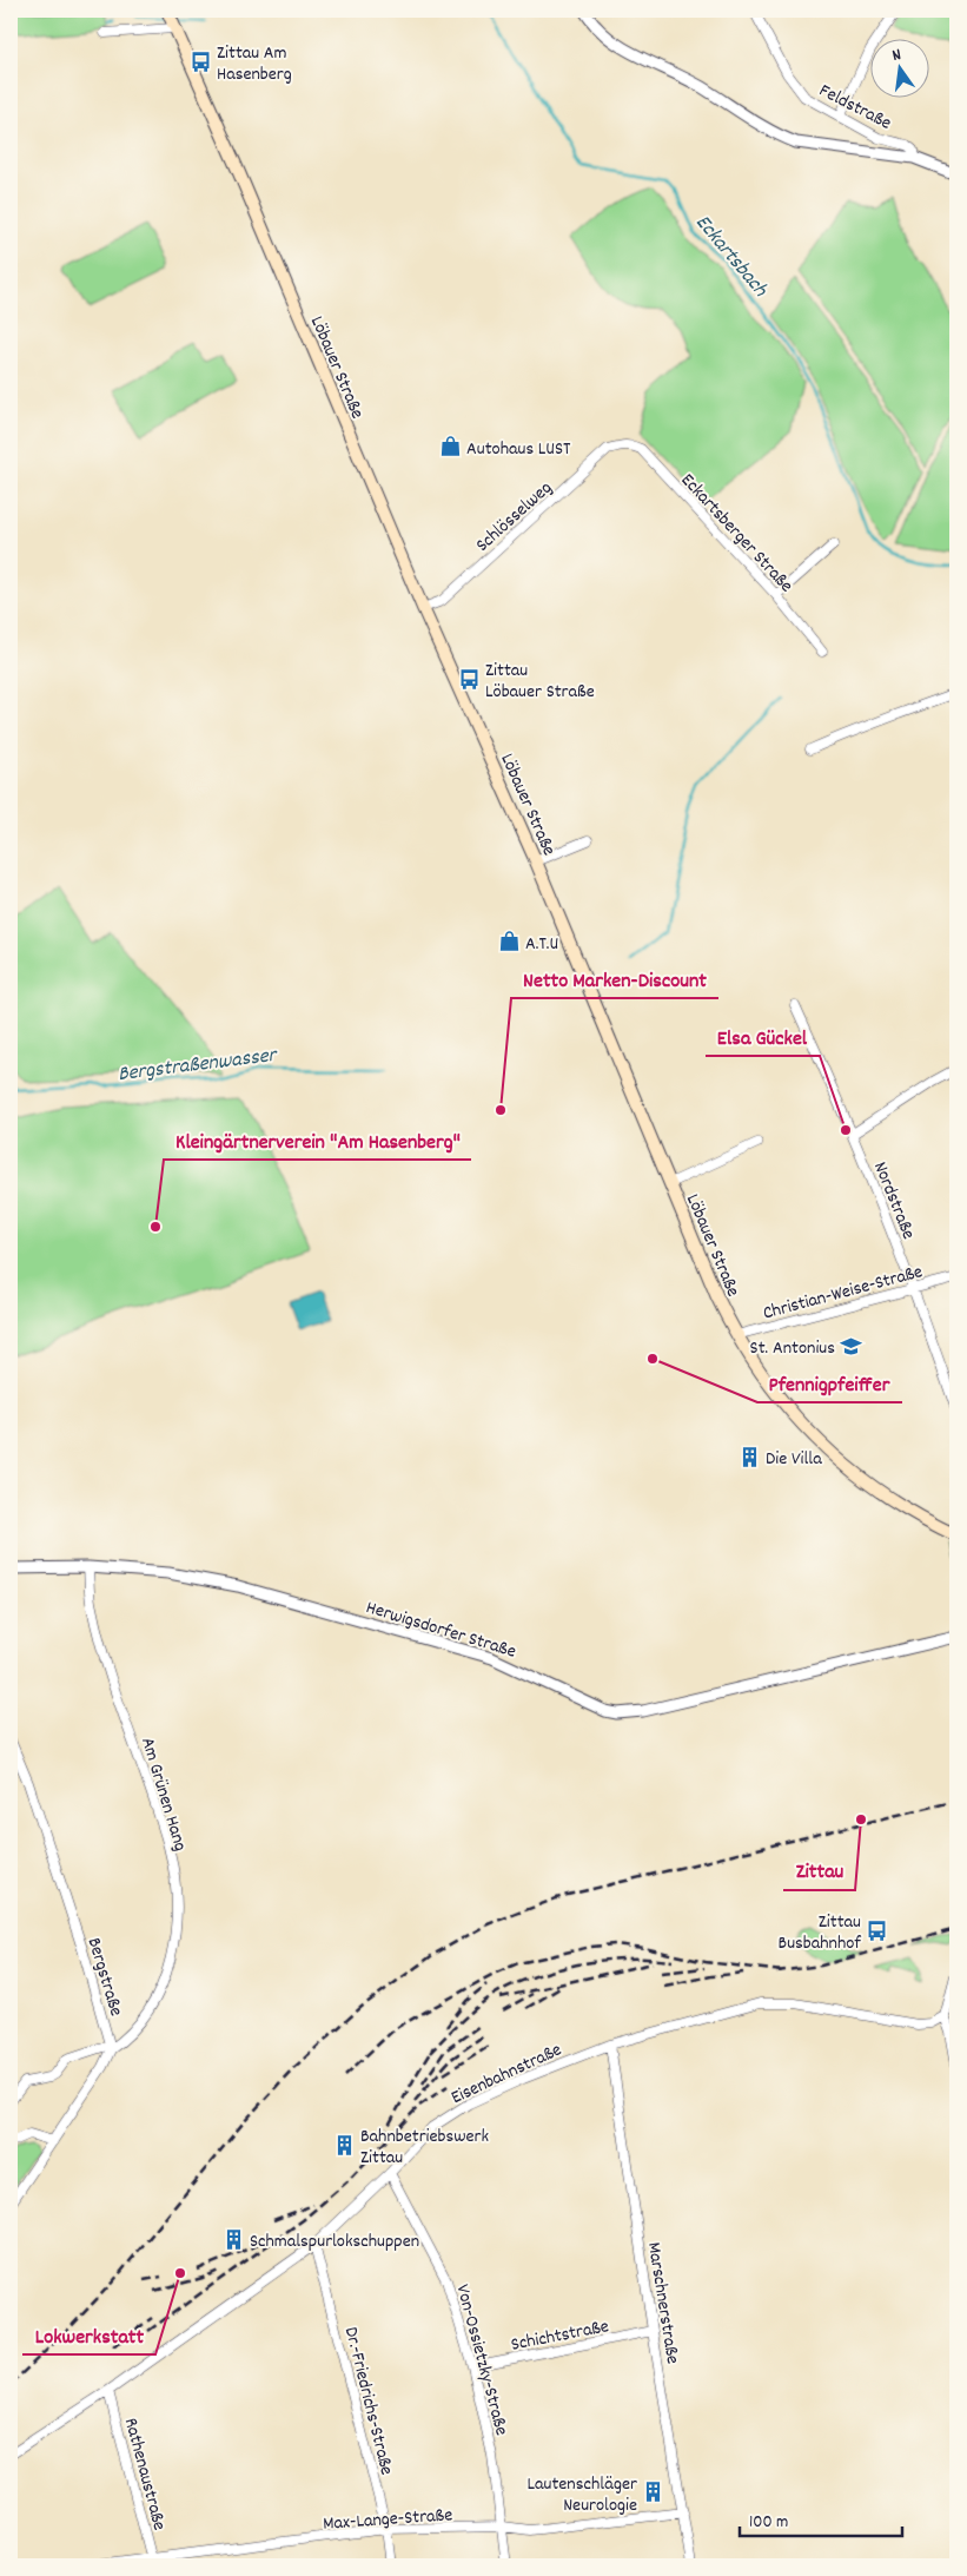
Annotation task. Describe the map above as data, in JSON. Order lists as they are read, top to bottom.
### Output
{
  "streets": {
    "main road": ["Löbauer Straße"],
    "street": [
      "Feldstraße",
      "Schlösselweg",
      "Eckartsberger Straße",
      "Nordstraße",
      "Christian-Weise-Straße",
      "Herwigsdorfer Straße",
      "Am Grünen Hang",
      "Bergstraße",
      "Eisenbahnstraße",
      "Marschnerstraße",
      "Schichtstraße",
      "Von-Ossietzky-Straße",
      "Dr.-Friedrichs-Straße",
      "Rathenaustraße",
      "Max-Lange-Straße"
    ]
  },
  "crossings": [
    ["Löbauer Straße", "Schlösselweg"],
    ["Löbauer Straße", "Christian-Weise-Straße"],
    ["Schlösselweg", "Eckartsberger Straße"],
    ["Nordstraße", "Christian-Weise-Straße"],
    ["Herwigsdorfer Straße", "Am Grünen Hang"],
    ["Am Grünen Hang", "Bergstraße"],
    ["Eisenbahnstraße", "Marschnerstraße"],
    ["Eisenbahnstraße", "Von-Ossietzky-Straße"],
    ["Eisenbahnstraße", "Dr.-Friedrichs-Straße"],
    ["Eisenbahnstraße", "Rathenaustraße"],
    ["Marschnerstraße", "Schichtstraße"],
    ["Marschnerstraße", "Max-Lange-Straße"],
    ["Schichtstraße", "Von-Ossietzky-Straße"],
    ["Von-Ossietzky-Straße", "Max-Lange-Straße"],
    ["Dr.-Friedrichs-Straße", "Max-Lange-Straße"],
    ["Rathenaustraße", "Max-Lange-Straße"]
  ],
  "water": ["Eckartsbach", "Bergstraßenwasser"],
  "places": {
    "bus stop": ["Zittau Am Hasenberg", "Zittau Löbauer Straße", "Zittau Busbahnhof"],
    "shop": ["Autohaus LUST", "A.T.U"],
    "other": [
      "Netto Marken-Discount",
      "Elsa Gückel",
      "Kleingärtnerverein \"Am Hasenberg\"",
      "Pfennigpfeiffer",
      "Zittau",
      "Lokwerkstatt"
    ],
    "school or university": ["St. Antonius"],
    "building": [
      "Die Villa",
      "Bahnbetriebswerk Zittau",
      "Schmalspurlokschuppen",
      "Lautenschläger Neurologie"
    ]
  },
  "scale_bar": "100 m",
  "north": "top"
}
